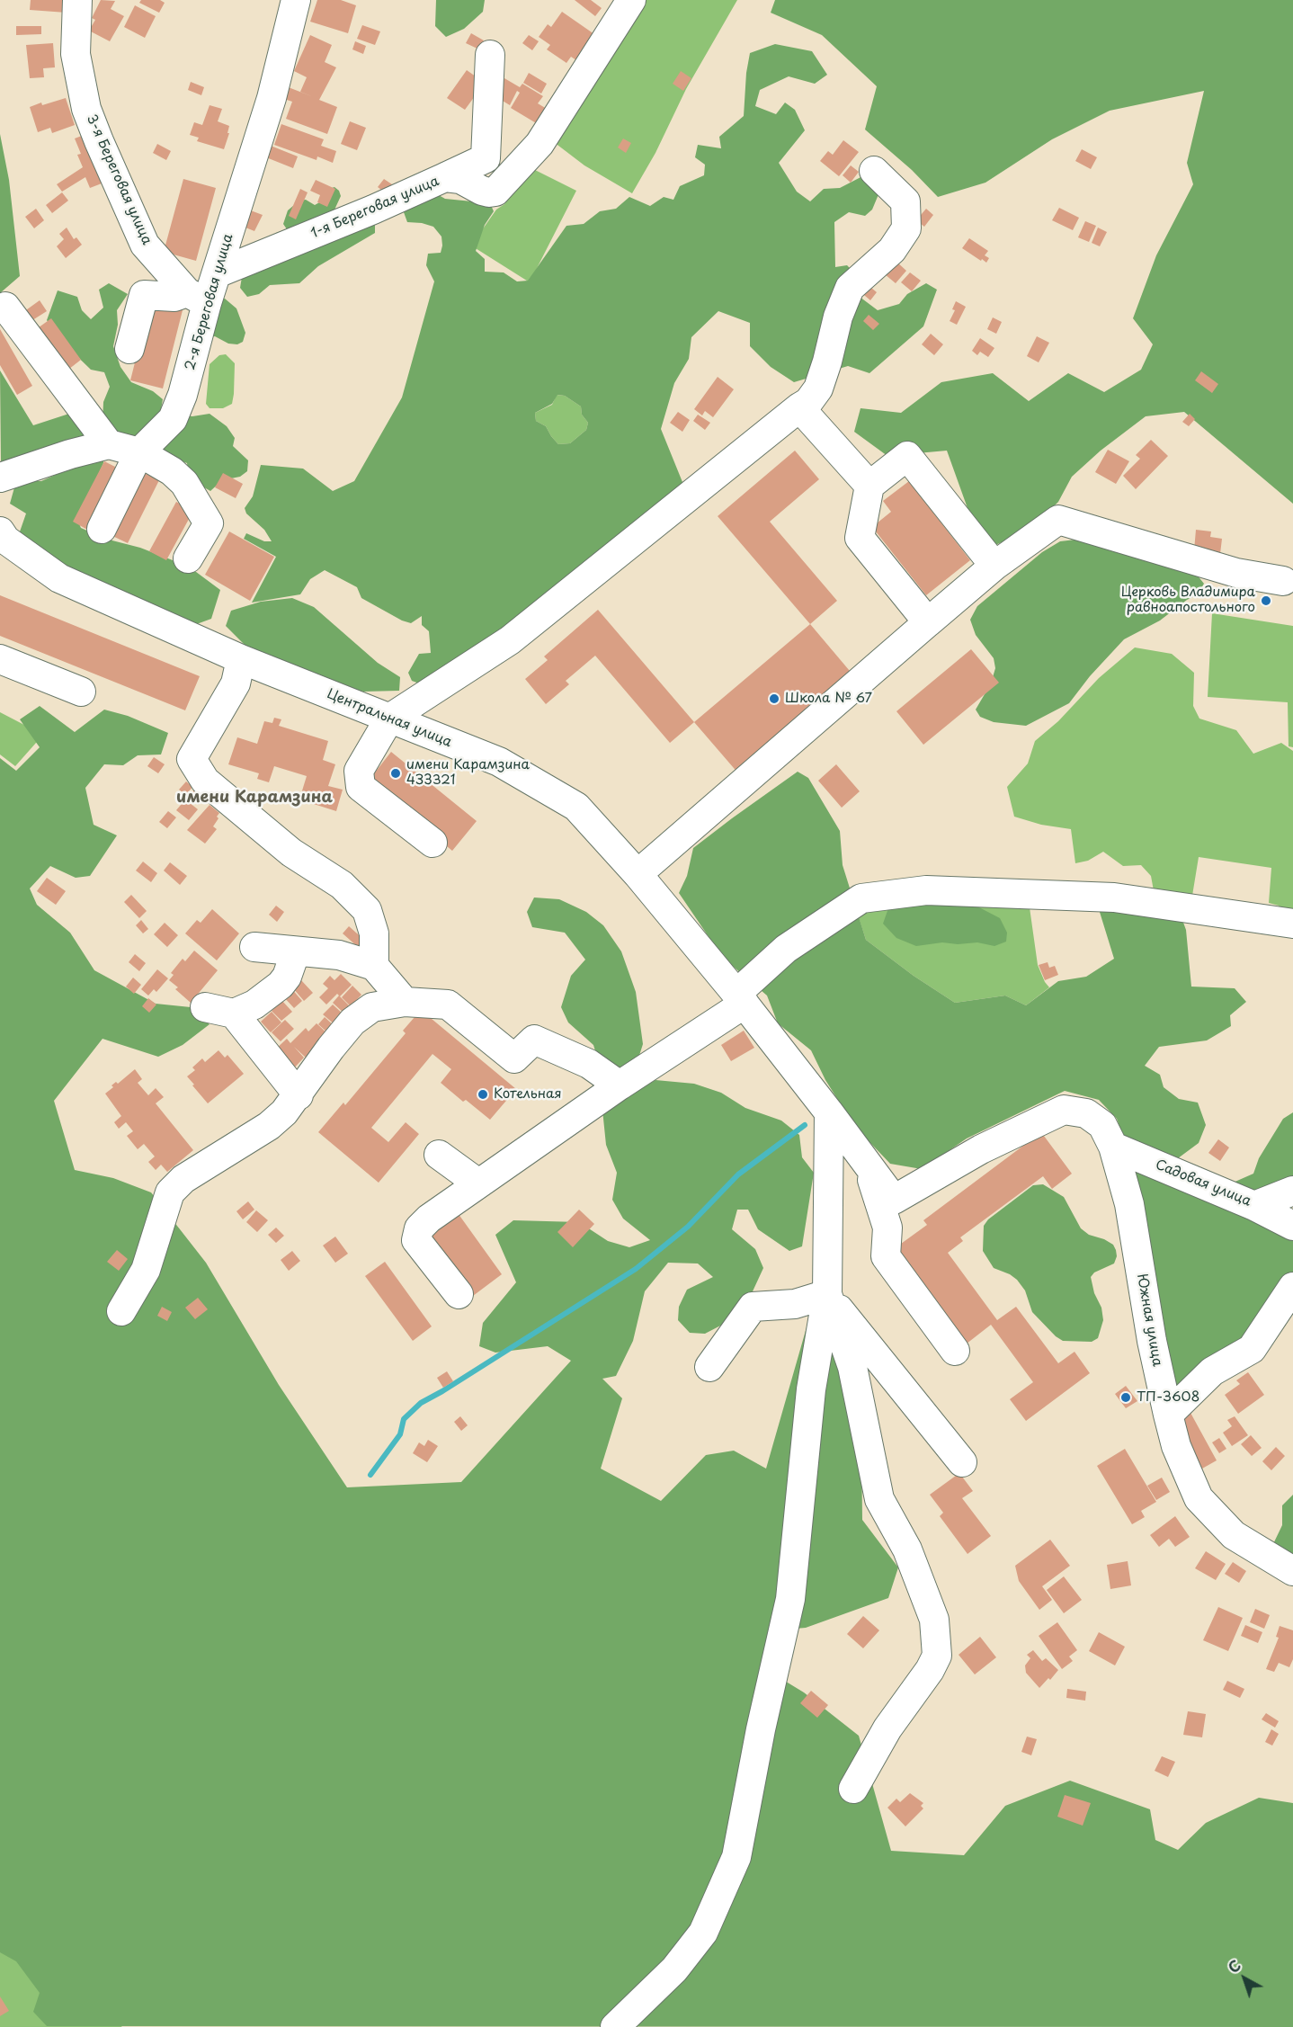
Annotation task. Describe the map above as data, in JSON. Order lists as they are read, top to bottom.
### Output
{
  "streets": {
    "street": [
      "3-я Береговая улица",
      "1-я Береговая улица",
      "2-я Береговая улица",
      "Центральная улица",
      "Садовая улица",
      "Южная улица"
    ]
  },
  "crossings": [
    ["3-я Береговая улица", "2-я Береговая улица"],
    ["1-я Береговая улица", "2-я Береговая улица"],
    ["Центральная улица", "Южная улица"],
    ["Садовая улица", "Южная улица"]
  ],
  "districts": ["имени Карамзина"],
  "places": [
    "Церковь Владимира равноапостольного",
    "Школа № 67",
    "имени Карамзина 433321",
    "Котельная",
    "ТП-3608"
  ],
  "north": "top left"
}
